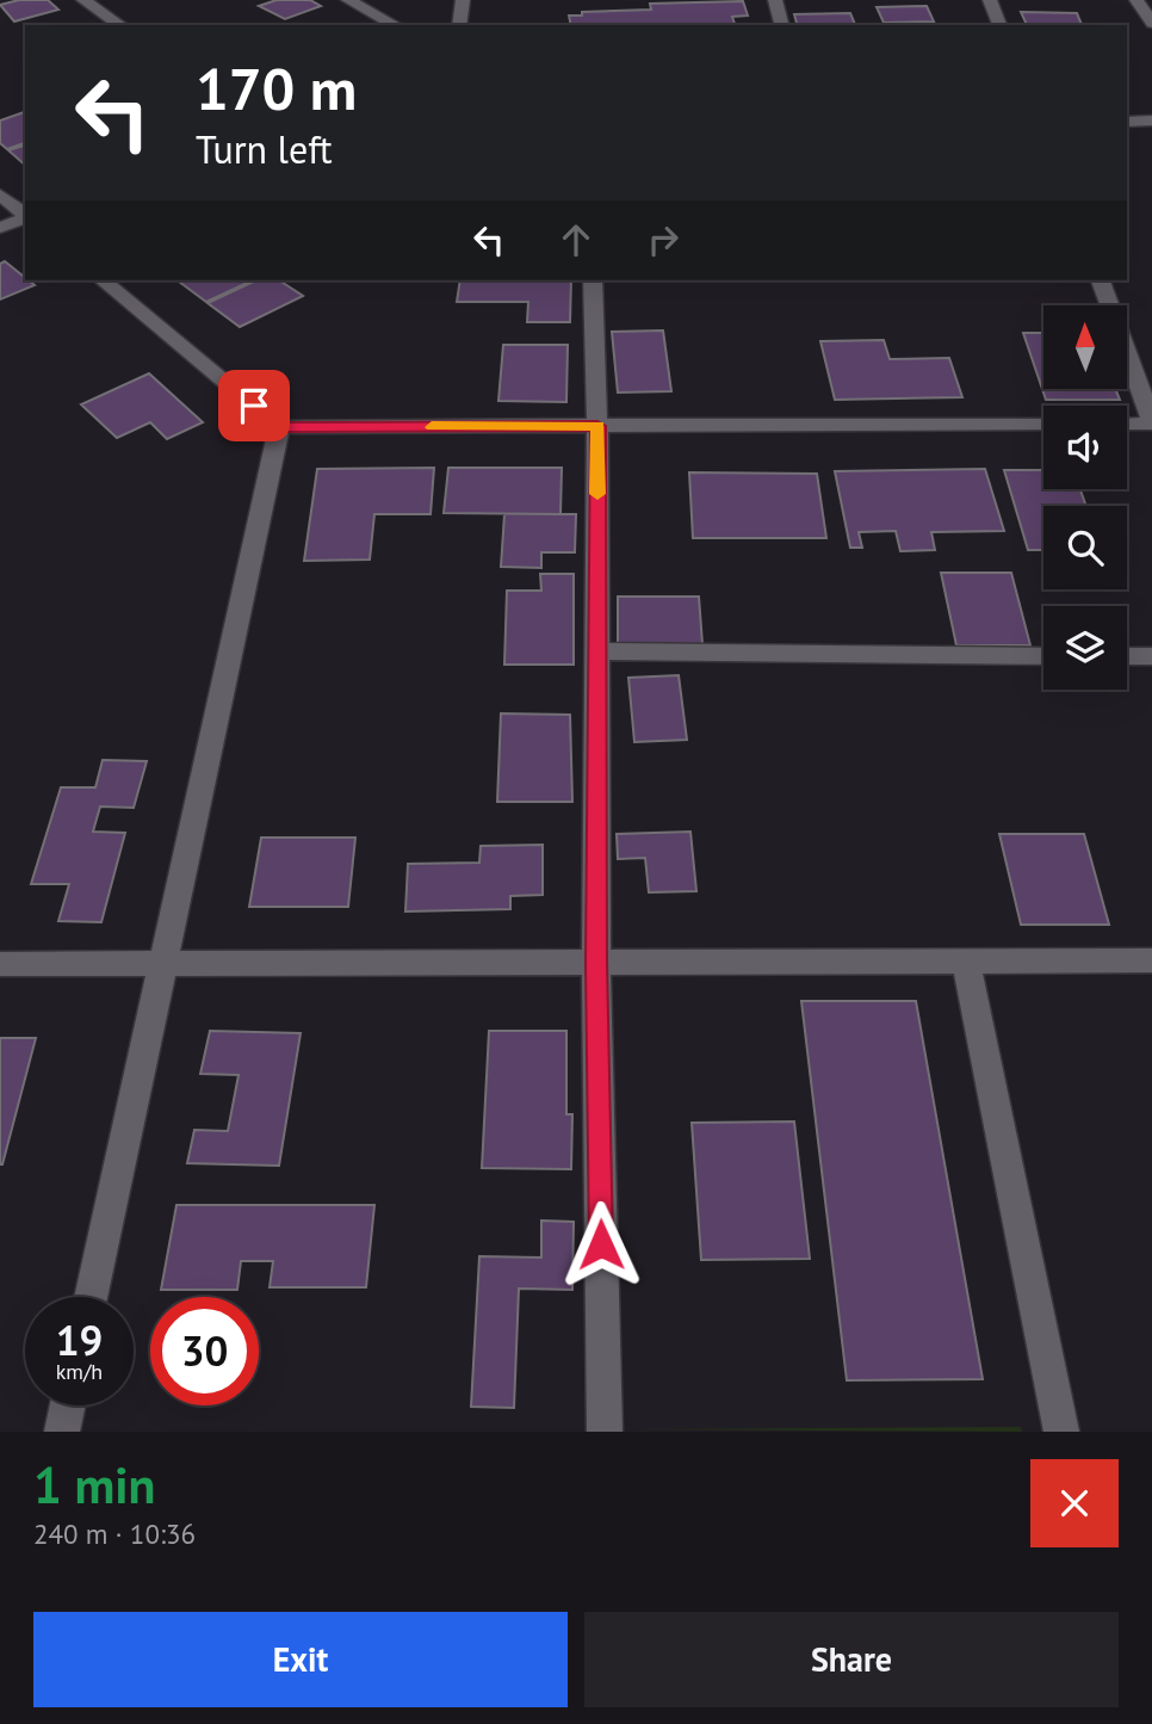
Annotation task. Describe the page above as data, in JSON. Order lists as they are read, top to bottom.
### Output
{
  "north": "top",
  "page": {
    "turn": ["170 m", "Turn left"],
    "speed": "19 km/h",
    "limit": "30",
    "heading": ["1 min", "240 m · 10:36"],
    "buttons": ["Exit", "Share"]
  }
}
